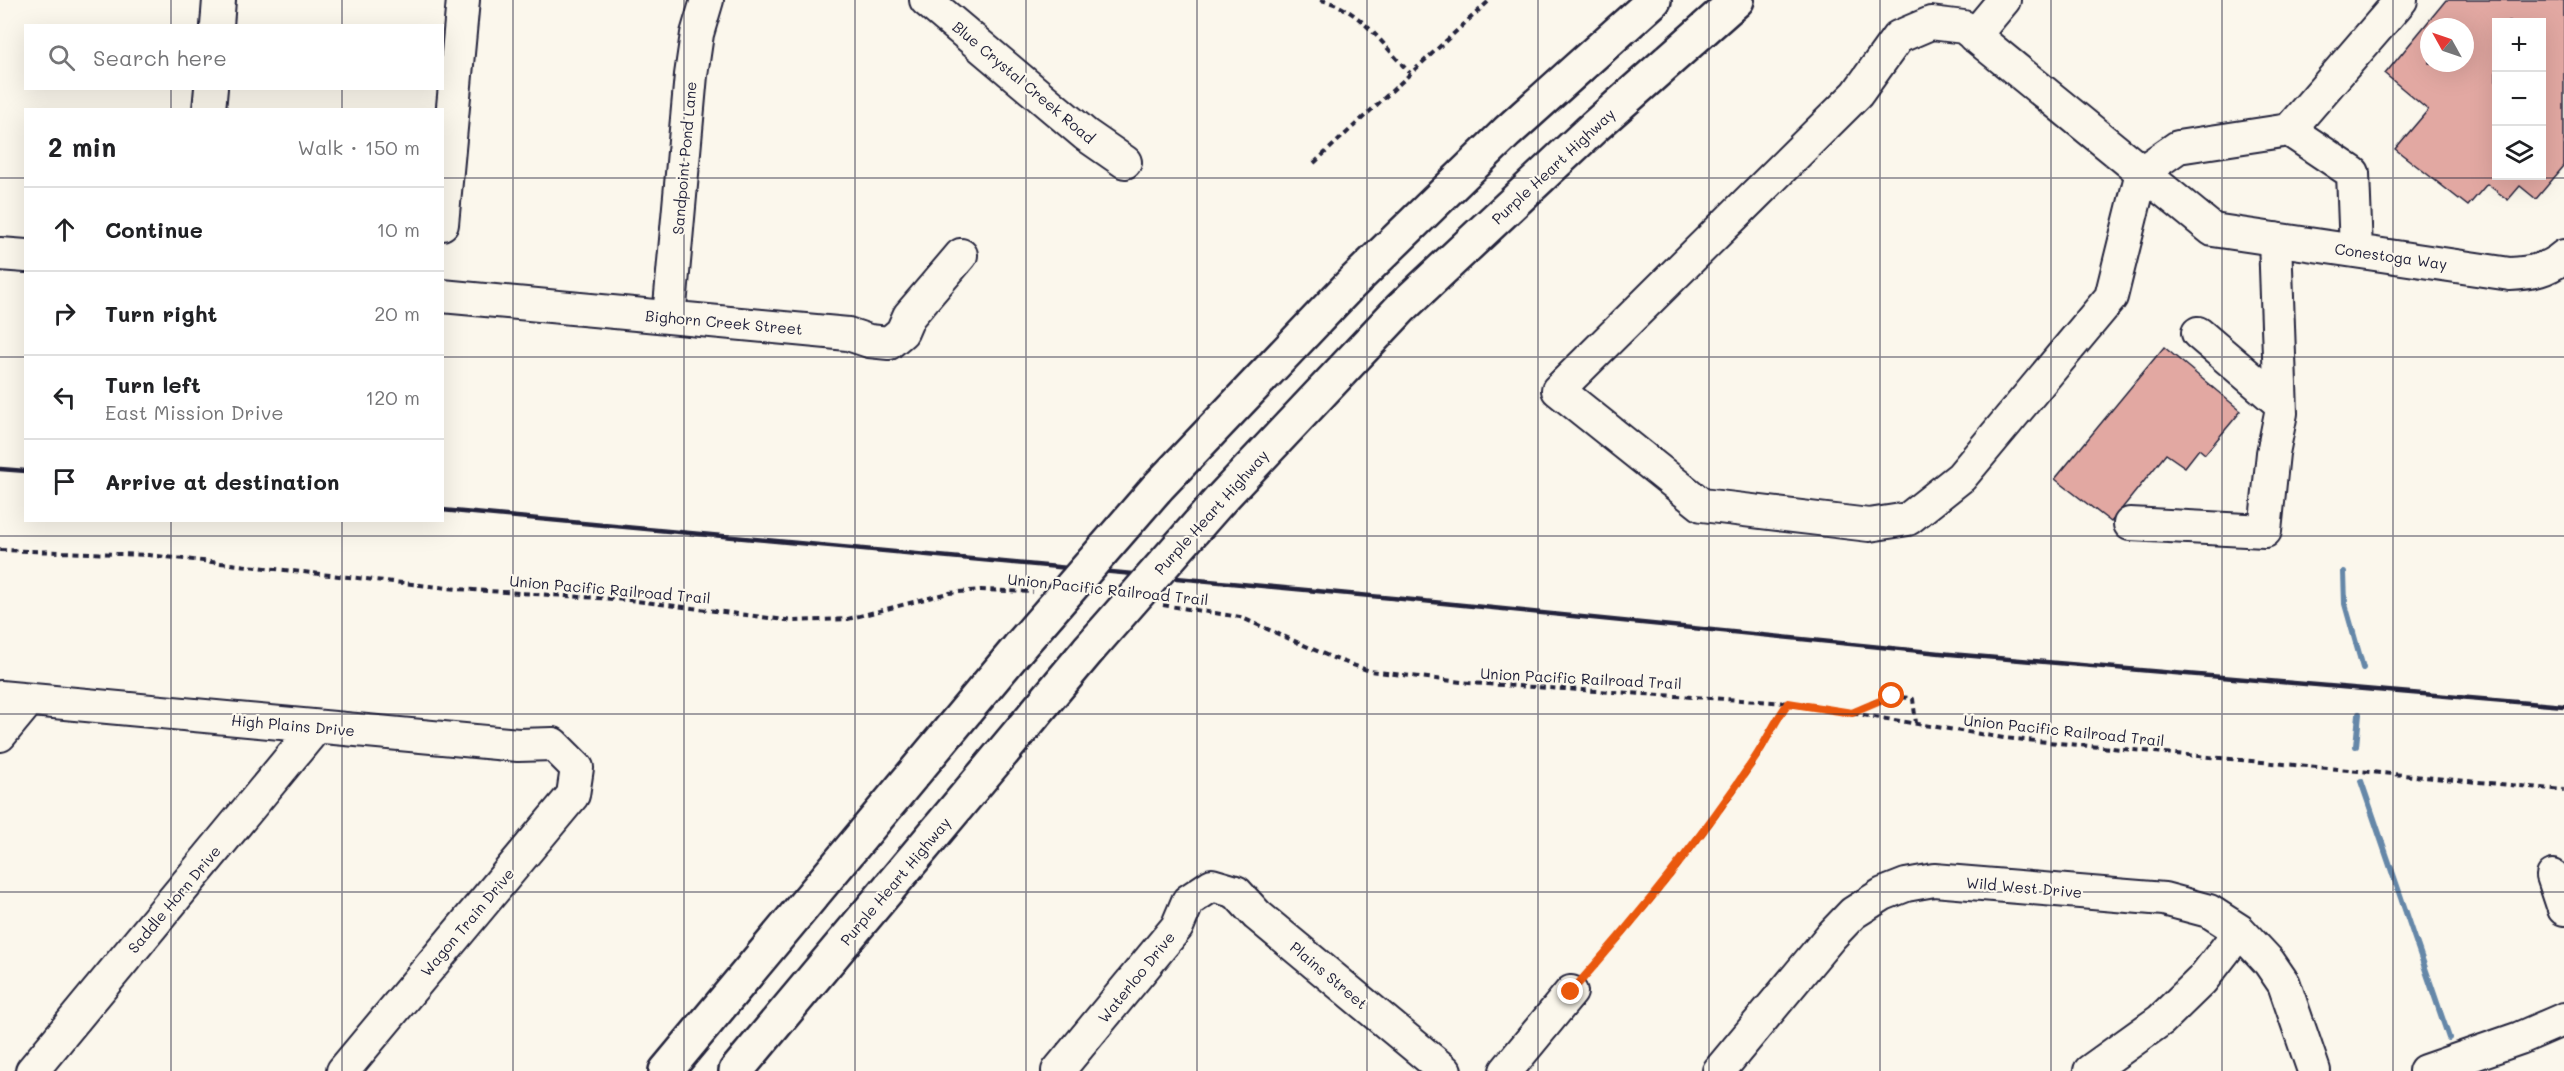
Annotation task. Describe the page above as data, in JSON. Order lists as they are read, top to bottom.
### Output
{
  "streets": {
    "highway": ["Purple Heart Highway"],
    "street": [
      "Blue Crystal Creek Road",
      "Sandpoint Pond Lane",
      "Conestoga Way",
      "Bighorn Creek Street",
      "High Plains Drive",
      "Wild West Drive",
      "Saddle Horn Drive",
      "Wagon Train Drive",
      "Plains Street",
      "Waterloo Drive"
    ],
    "path": ["Union Pacific Railroad Trail"]
  },
  "crossings": [
    ["Sandpoint Pond Lane", "Bighorn Creek Street"],
    ["High Plains Drive", "Saddle Horn Drive"],
    ["High Plains Drive", "Wagon Train Drive"],
    ["Plains Street", "Waterloo Drive"]
  ],
  "north": "top left",
  "page": {
    "map_buttons": ["+", "−"],
    "search": "Search here",
    "heading": ["2 min", "Walk · 150 m"],
    "list": [
      ["Continue", "10 m"],
      ["Turn right", "20 m"],
      ["Turn left", "East Mission Drive", "120 m"],
      "Arrive at destination"
    ]
  }
}
